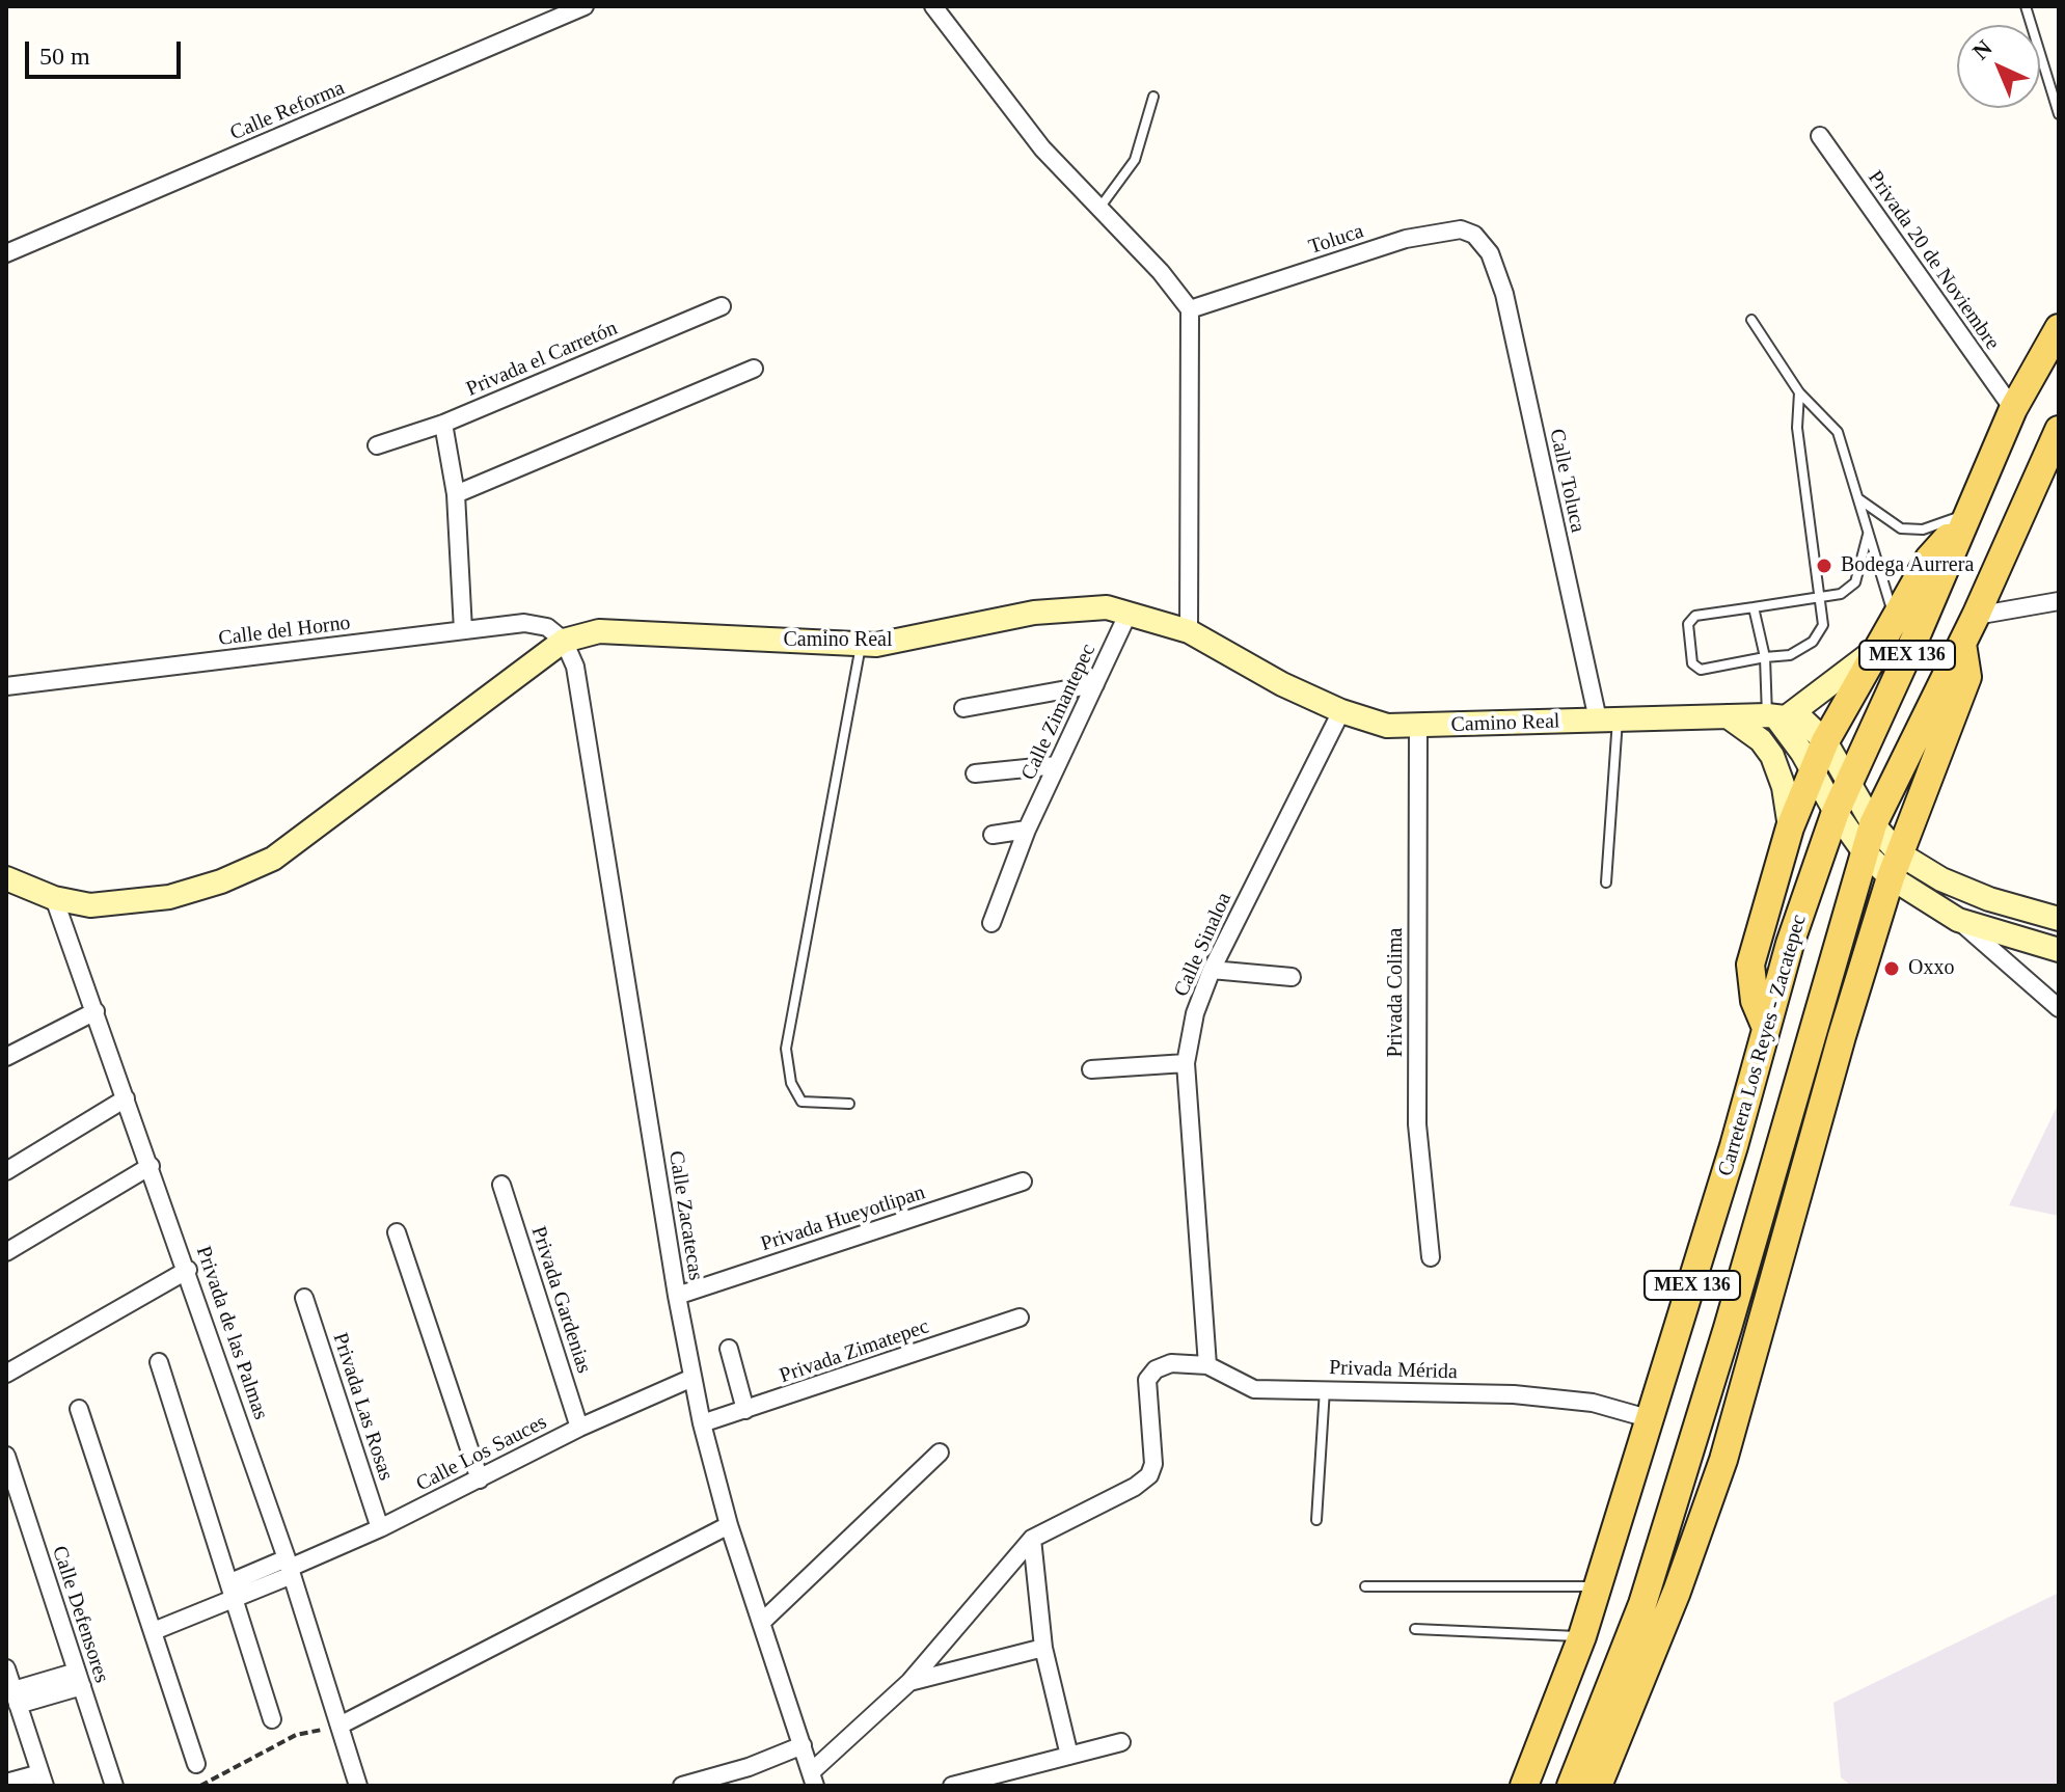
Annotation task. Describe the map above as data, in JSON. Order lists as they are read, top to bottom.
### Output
{
  "streets": {
    "main road": ["Camino Real", "MEX 136", "Carretera Los Reyes - Zacatepec"],
    "street": [
      "Calle Reforma",
      "Toluca",
      "Privada 20 de Noviembre",
      "Privada el Carretón",
      "Calle Toluca",
      "Calle del Horno",
      "Calle Zimantepec",
      "Calle Sinaloa",
      "Privada Colima",
      "Calle Zacatecas",
      "Privada Hueyotlipan",
      "Privada Gardenias",
      "Privada de las Palmas",
      "Privada Zimatepec",
      "Privada Mérida",
      "Privada Las Rosas",
      "Calle Los Sauces",
      "Calle Defensores"
    ]
  },
  "crossings": [
    ["Toluca", "Calle Toluca"],
    ["Privada 20 de Noviembre", "Carretera Los Reyes - Zacatepec"],
    ["Calle Toluca", "Camino Real"],
    ["Calle del Horno", "Camino Real"],
    ["Calle del Horno", "Calle Zacatecas"],
    ["Camino Real", "Calle Zimantepec"],
    ["Camino Real", "Calle Sinaloa"],
    ["Camino Real", "Privada Colima"],
    ["Camino Real", "Calle Zacatecas"],
    ["Camino Real", "Privada de las Palmas"],
    ["Calle Sinaloa", "Privada Mérida"],
    ["Carretera Los Reyes - Zacatepec", "Privada Mérida"],
    ["Calle Zacatecas", "Privada Hueyotlipan"],
    ["Calle Zacatecas", "Privada Zimatepec"],
    ["Calle Zacatecas", "Calle Los Sauces"],
    ["Privada Gardenias", "Calle Los Sauces"],
    ["Privada de las Palmas", "Calle Los Sauces"],
    ["Privada Las Rosas", "Calle Los Sauces"]
  ],
  "places": ["Bodega Aurrera", "Oxxo"],
  "scale_bar": "50 m",
  "north": "top left"
}
